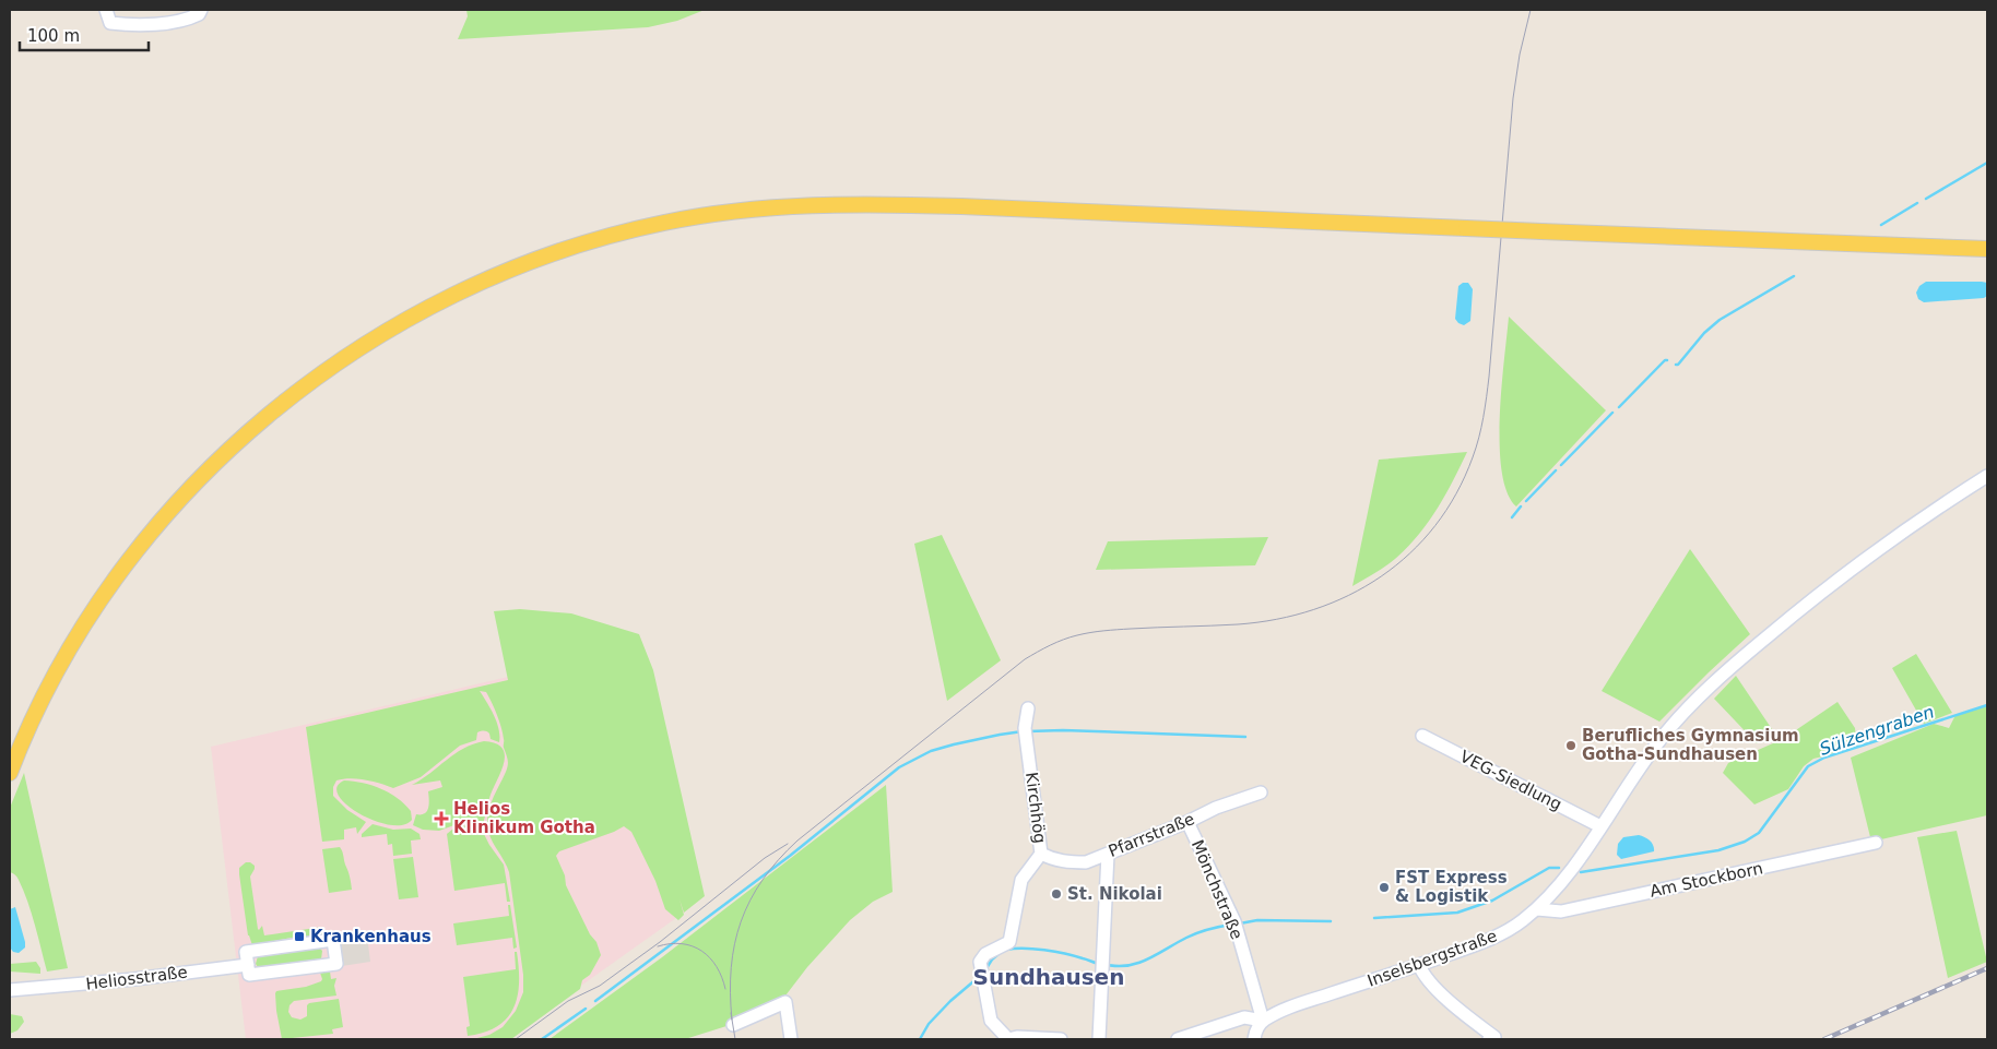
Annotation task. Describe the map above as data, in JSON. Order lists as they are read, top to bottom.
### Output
{
  "streets": {
    "street": [
      "VEG-Siedlung",
      "Kirchhög",
      "Pfarrstraße",
      "Am Stockborn",
      "Mönchstraße",
      "Inselsbergstraße",
      "Heliosstraße"
    ]
  },
  "crossings": [
    ["VEG-Siedlung", "Inselsbergstraße"],
    ["Kirchhög", "Pfarrstraße"],
    ["Pfarrstraße", "Mönchstraße"],
    ["Am Stockborn", "Inselsbergstraße"],
    ["Mönchstraße", "Inselsbergstraße"]
  ],
  "districts": ["Sundhausen"],
  "water": ["Sülzengraben"],
  "places": {
    "other": ["Berufliches Gymnasium Gotha-Sundhausen", "FST Express & Logistik", "St. Nikolai"],
    "health": ["Helios Klinikum Gotha"],
    "transit": ["Krankenhaus"]
  },
  "scale_bar": "100 m"
}
